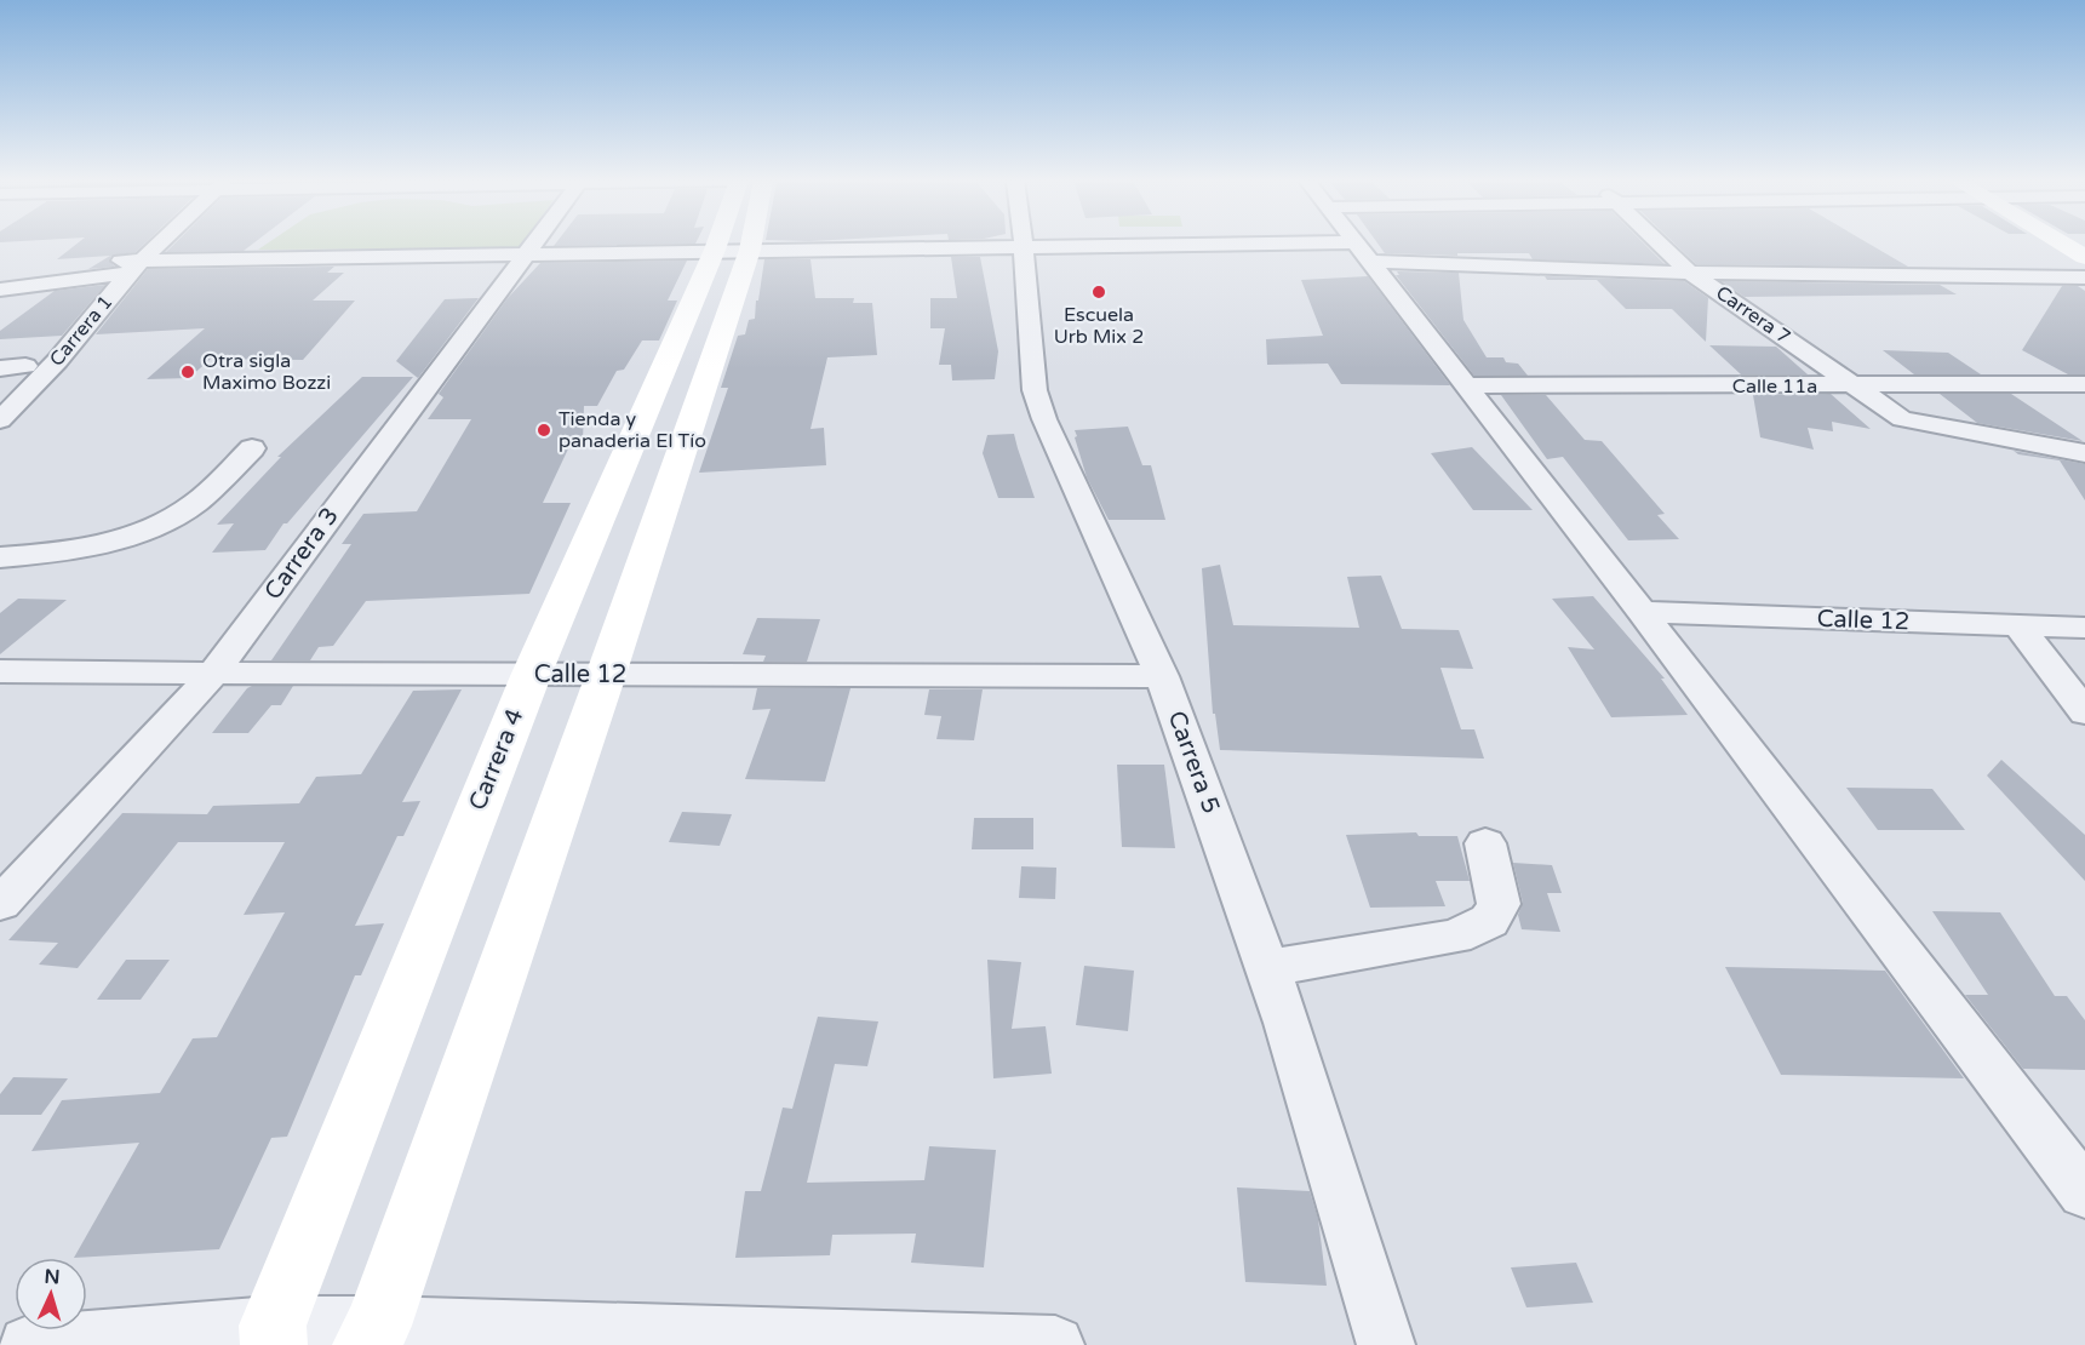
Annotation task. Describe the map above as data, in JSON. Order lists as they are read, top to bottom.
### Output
{
  "streets": {
    "street": [
      "Carrera 7",
      "Carrera 1",
      "Calle 11a",
      "Carrera 3",
      "Calle 12",
      "Carrera 4",
      "Carrera 5"
    ]
  },
  "crossings": [
    ["Carrera 7", "Calle 11a"],
    ["Carrera 3", "Calle 12"],
    ["Calle 12", "Carrera 4"],
    ["Calle 12", "Carrera 5"]
  ],
  "places": ["Escuela Urb Mix 2", "Otra sigla Maximo Bozzi", "Tienda y panaderia El Tío"],
  "north": "top"
}
